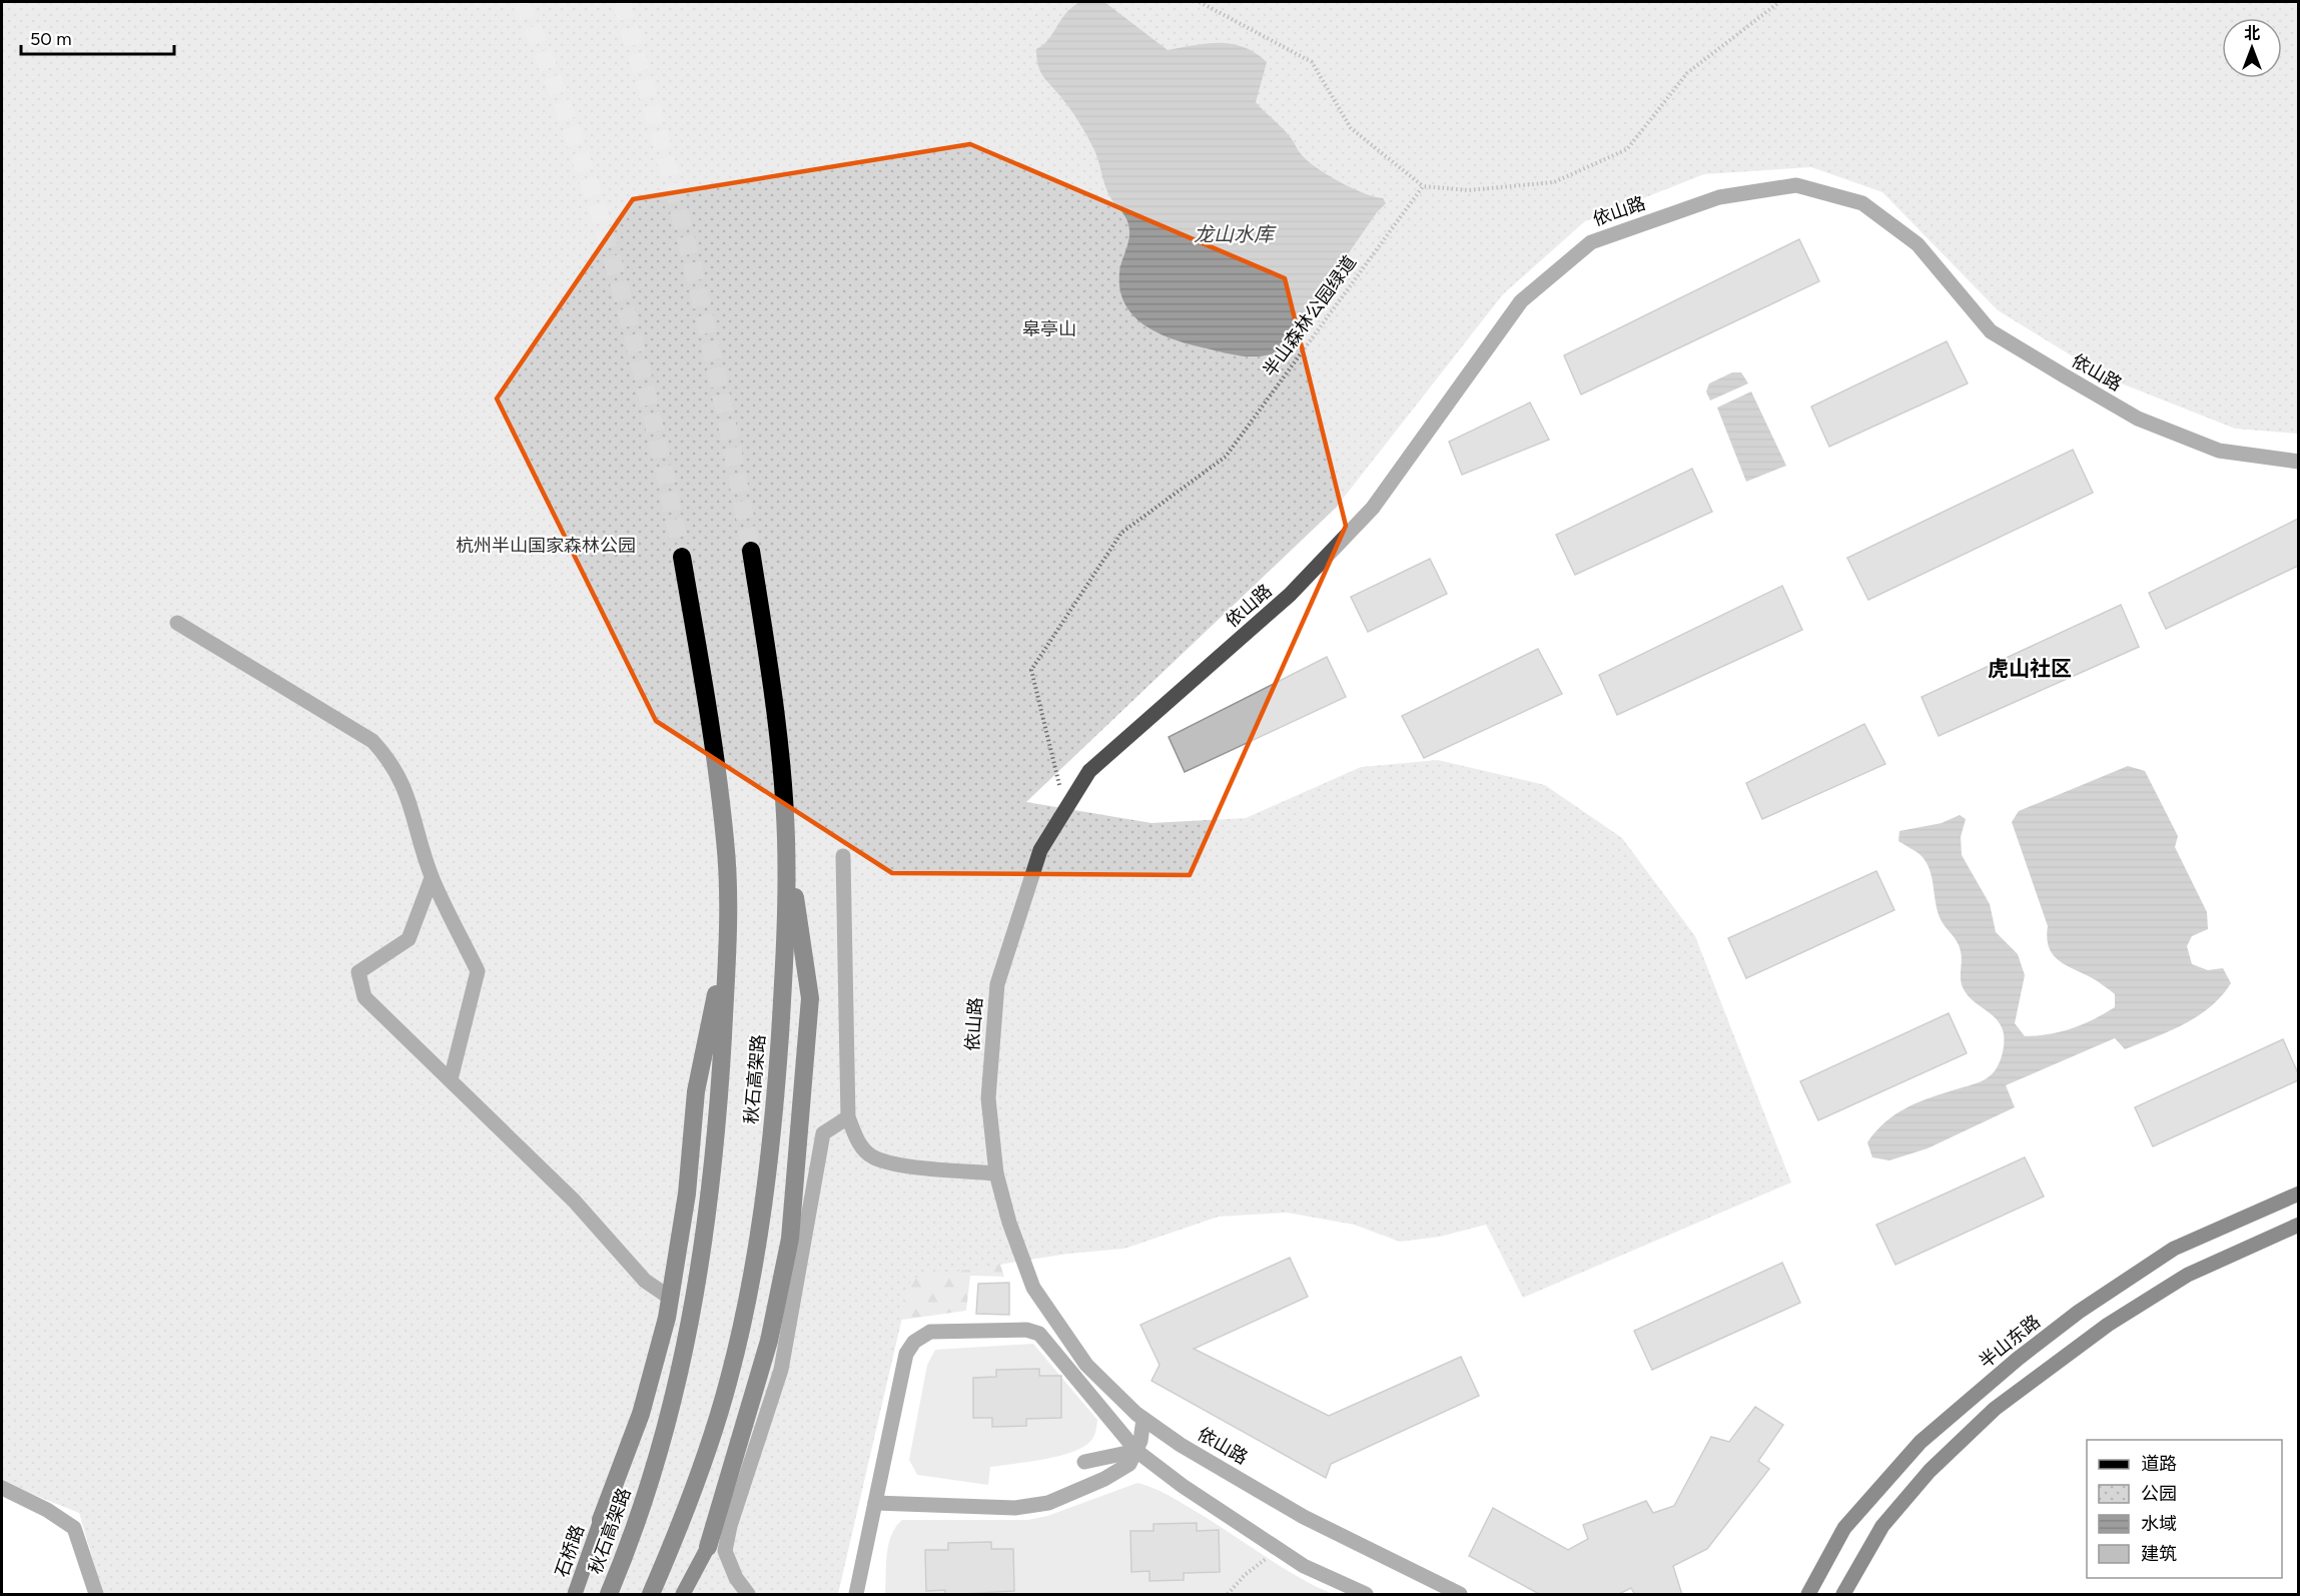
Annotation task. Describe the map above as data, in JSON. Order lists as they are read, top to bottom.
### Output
{
  "streets": {
    "highway": ["秋石高架路"],
    "main road": ["半山东路", "石桥路"],
    "street": ["依山路"],
    "path": ["半山森林公园绿道"]
  },
  "crossings": [
    ["依山路", "半山森林公园绿道"]
  ],
  "districts": ["虎山社区"],
  "water": ["龙山水库"],
  "parks": ["皋亭山", "杭州半山国家森林公园"],
  "legend": [
    "道路",
    "公园",
    "水域",
    "建筑"
  ],
  "scale_bar": "50 m",
  "north": "top"
}
